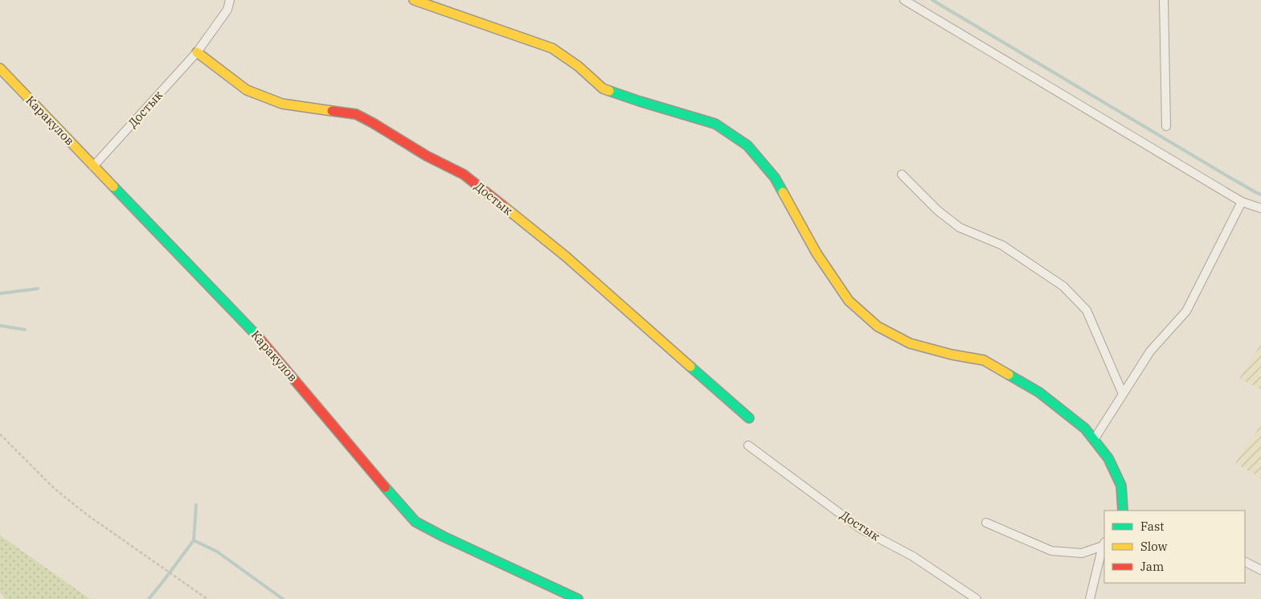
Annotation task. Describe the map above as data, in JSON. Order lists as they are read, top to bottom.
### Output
{
  "streets": {
    "street": ["Достык", "Каракулов"]
  },
  "crossings": [
    ["Достык", "Каракулов"]
  ],
  "legend": ["Fast", "Slow", "Jam"]
}
